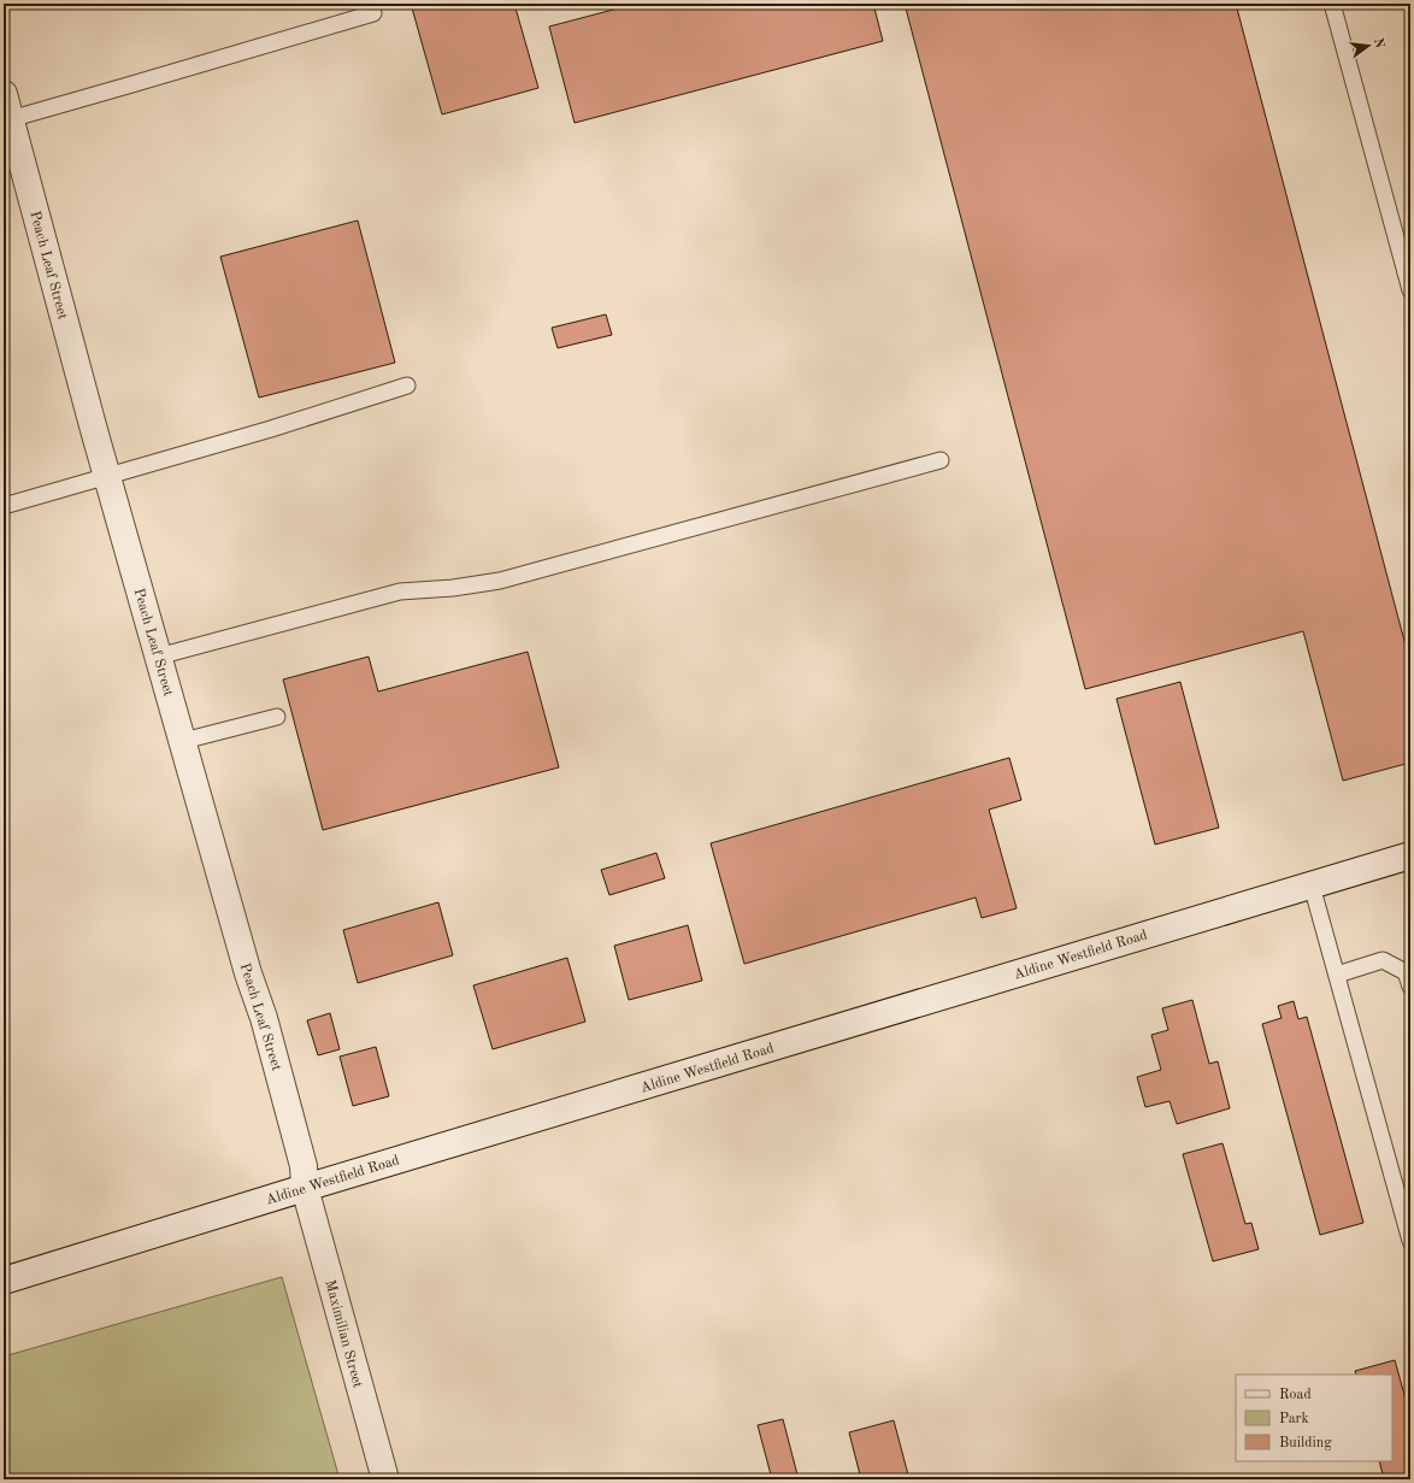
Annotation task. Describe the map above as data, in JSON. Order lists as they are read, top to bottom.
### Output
{
  "streets": {
    "main road": ["Peach Leaf Street", "Aldine Westfield Road", "Maximilian Street"]
  },
  "crossings": [
    ["Peach Leaf Street", "Aldine Westfield Road"],
    ["Peach Leaf Street", "Maximilian Street"],
    ["Aldine Westfield Road", "Maximilian Street"]
  ],
  "legend": ["Road", "Park", "Building"],
  "north": "right"
}
